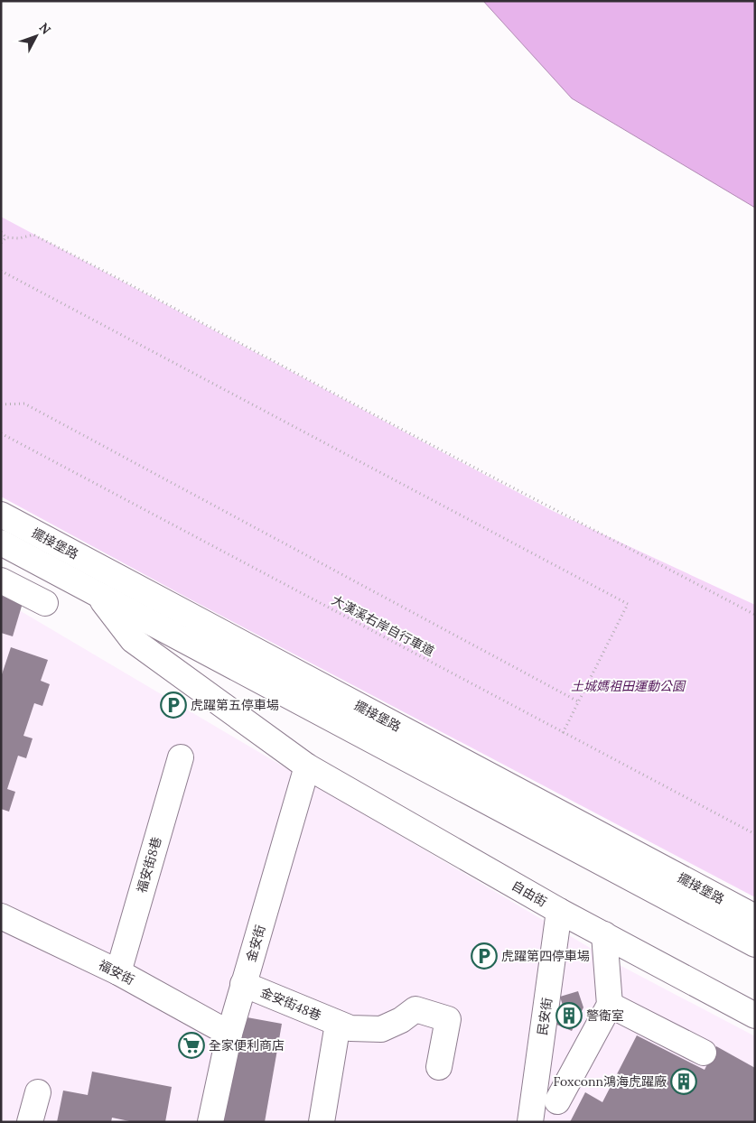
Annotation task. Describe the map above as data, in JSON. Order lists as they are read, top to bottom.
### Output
{
  "streets": {
    "street": [
      "擺接堡路",
      "福安街8巷",
      "自由街",
      "金安街",
      "福安街",
      "金安街48巷",
      "民安街"
    ],
    "path": ["大漢溪右岸自行車道"]
  },
  "crossings": [
    ["擺接堡路", "自由街"],
    ["福安街8巷", "福安街"],
    ["自由街", "金安街"],
    ["自由街", "民安街"],
    ["金安街", "福安街"],
    ["金安街", "金安街48巷"]
  ],
  "parks": ["土城媽祖田運動公園"],
  "places": {
    "parking": ["虎躍第五停車場", "虎躍第四停車場"],
    "building": ["警衛室", "Foxconn鴻海虎躍廠"],
    "supermarket": ["全家便利商店"]
  },
  "north": "top right"
}
